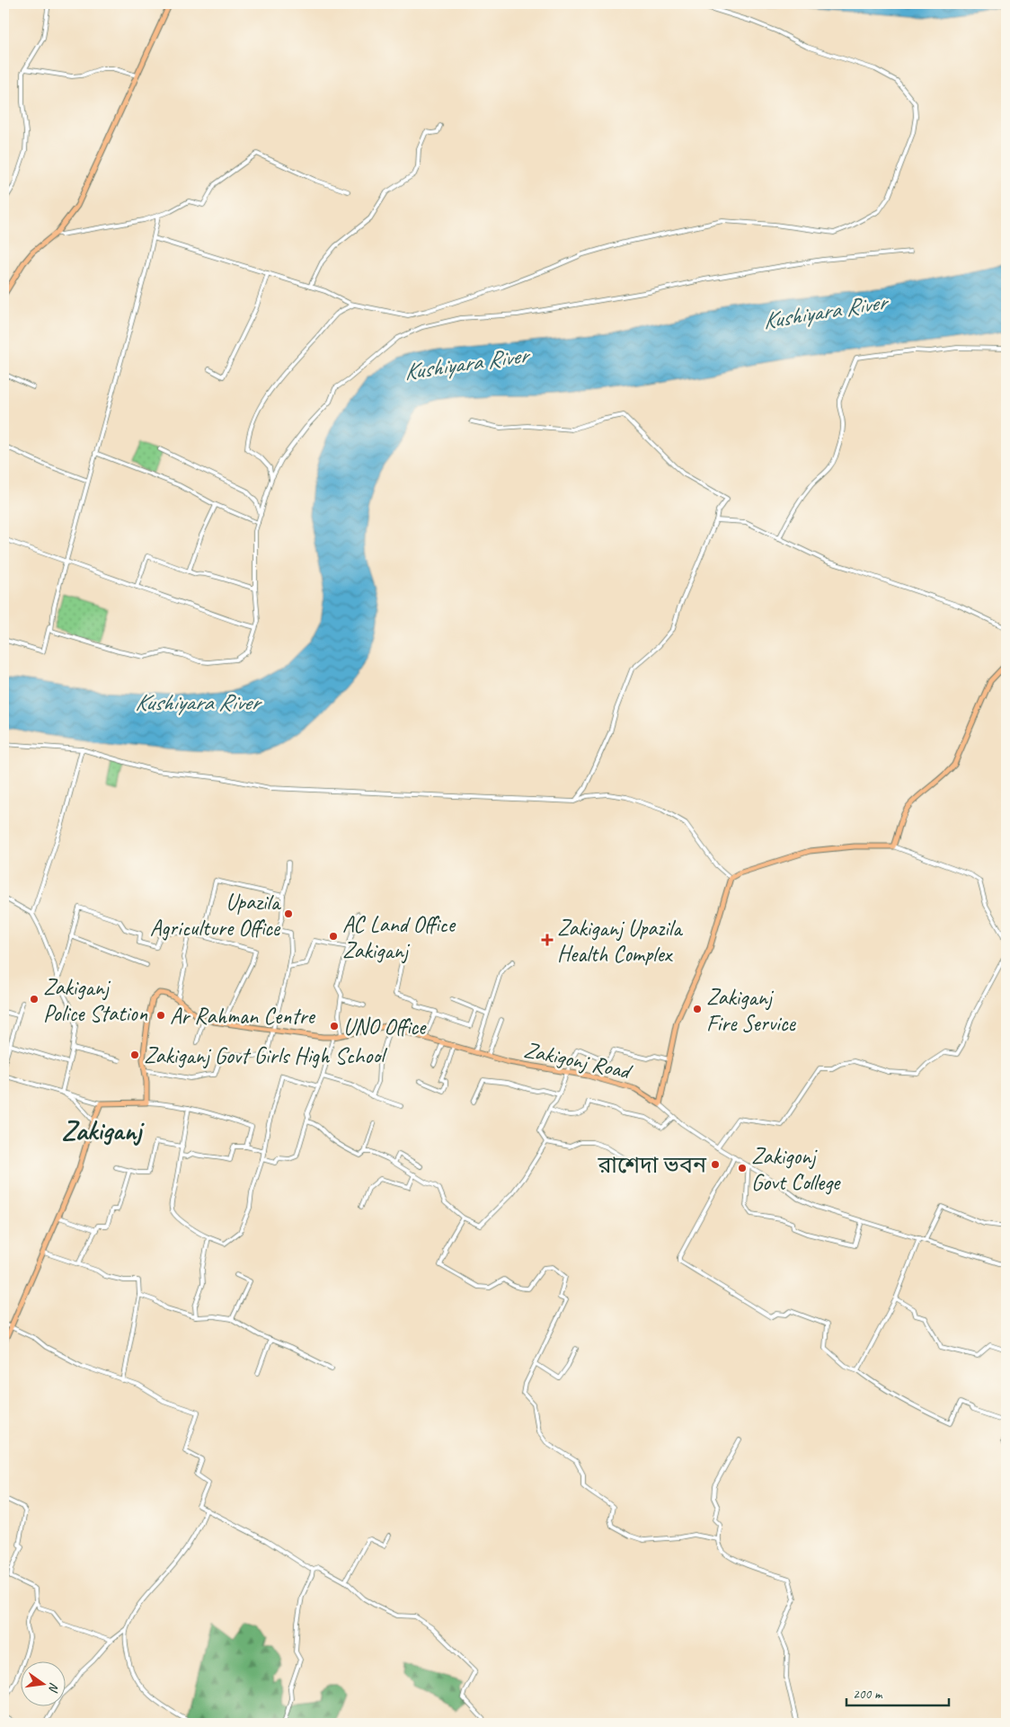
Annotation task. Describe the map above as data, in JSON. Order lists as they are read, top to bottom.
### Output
{
  "streets": {
    "main road": ["Zakigonj Road"]
  },
  "districts": ["Zakiganj"],
  "water": ["Kushiyara River"],
  "places": {
    "other": [
      "Upazila Agriculture Office",
      "AC Land Office Zakiganj",
      "Zakiganj Police Station",
      "Zakiganj Fire Service",
      "Ar Rahman Centre",
      "UNO Office",
      "Zakiganj Govt Girls High School",
      "রাশেদা ভবন",
      "Zakigonj Govt College"
    ],
    "health": ["Zakiganj Upazila Health Complex"]
  },
  "scale_bar": "200 m",
  "north": "right"
}
